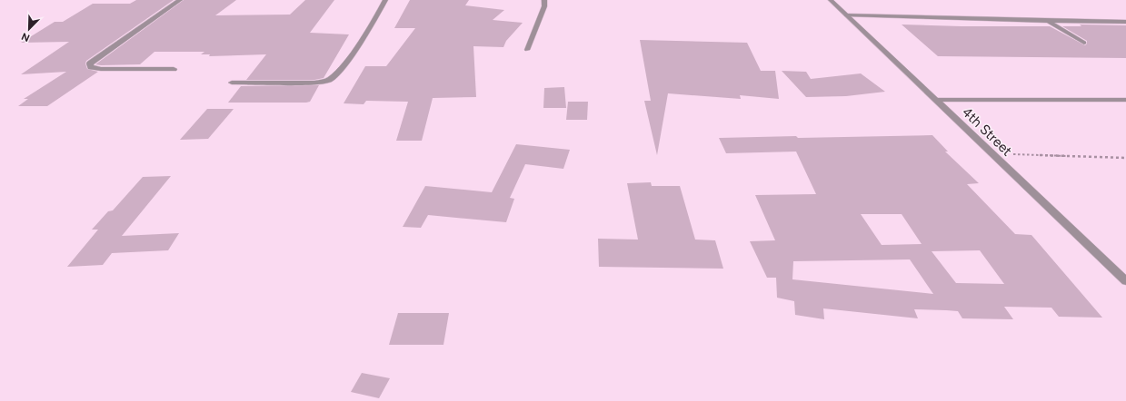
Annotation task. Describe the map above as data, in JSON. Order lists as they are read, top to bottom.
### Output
{
  "streets": {
    "street": ["4th Street"]
  },
  "north": "bottom left"
}
